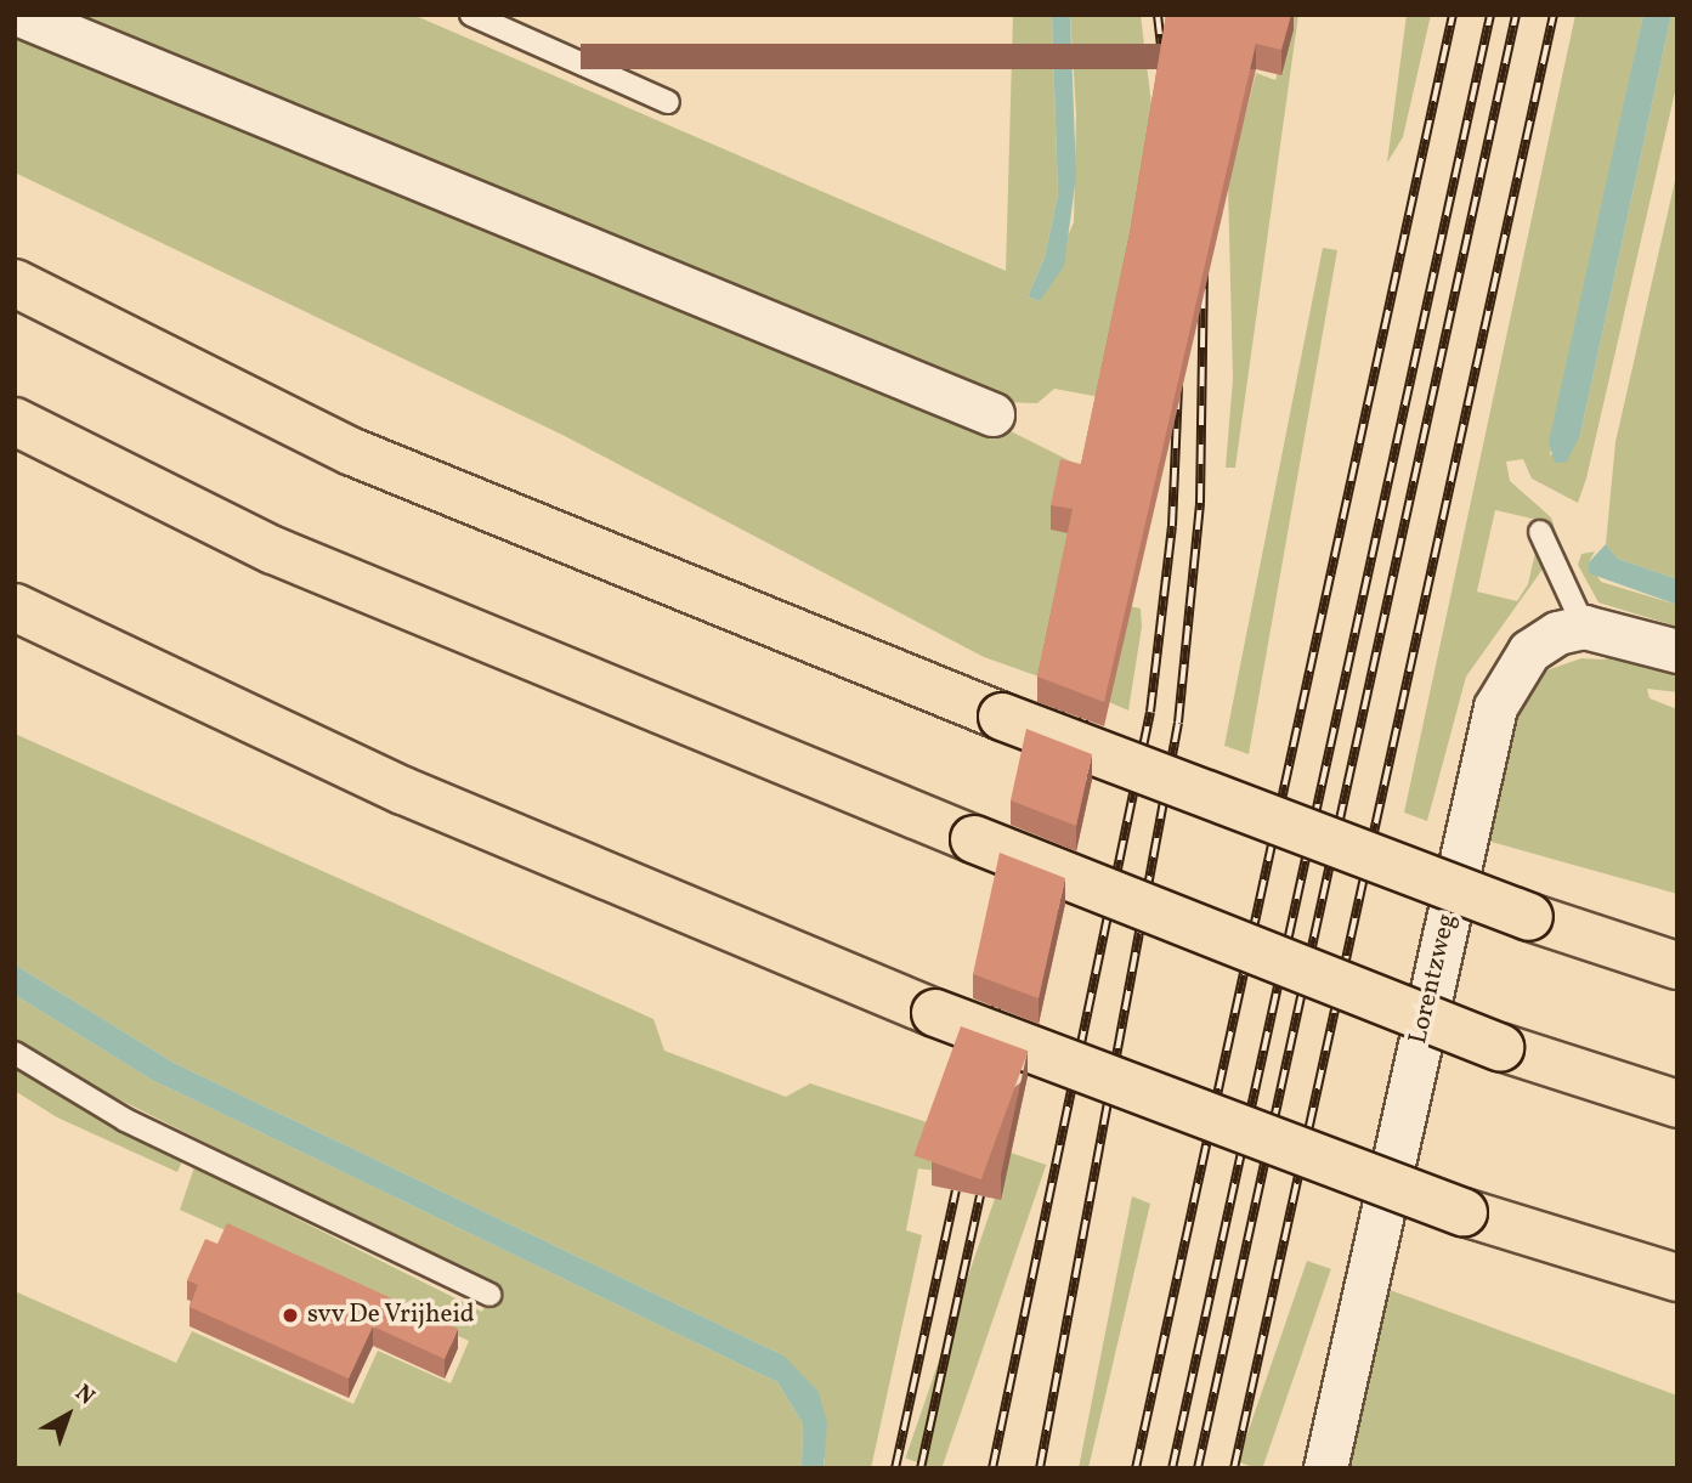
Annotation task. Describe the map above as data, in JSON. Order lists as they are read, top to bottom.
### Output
{
  "streets": {
    "street": ["Lorentzweg"]
  },
  "places": ["svv De Vrijheid"],
  "north": "top right"
}
